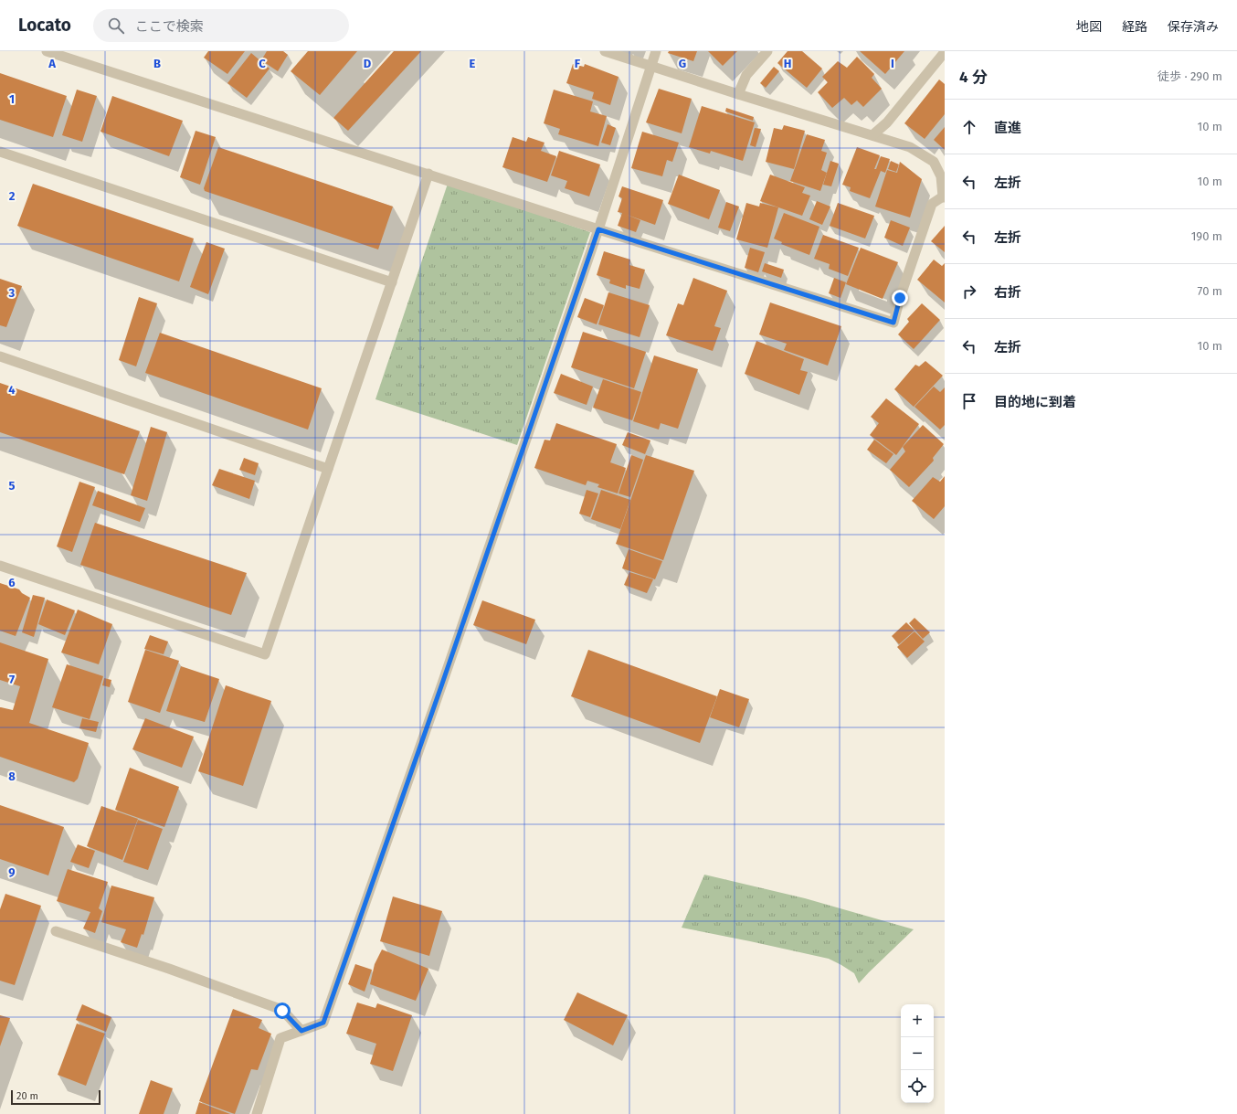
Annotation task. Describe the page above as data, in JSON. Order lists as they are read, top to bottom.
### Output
{
  "scale_bar": "20 m",
  "page": {
    "header": "Locato",
    "search": "ここで検索",
    "nav": ["地図", "経路", "保存済み"],
    "heading": ["4 分", "徒歩 · 290 m"],
    "list": [
      ["直進", "10 m"],
      ["左折", "10 m"],
      ["左折", "190 m"],
      ["右折", "70 m"],
      ["左折", "10 m"],
      "目的地に到着"
    ],
    "map_buttons": ["+", "−"],
    "scale": "20 m"
  },
  "grid": {
    "columns": [
      "A",
      "B",
      "C",
      "D",
      "E",
      "F",
      "G",
      "H",
      "I"
    ],
    "rows": [
      "1",
      "2",
      "3",
      "4",
      "5",
      "6",
      "7",
      "8",
      "9"
    ]
  }
}
